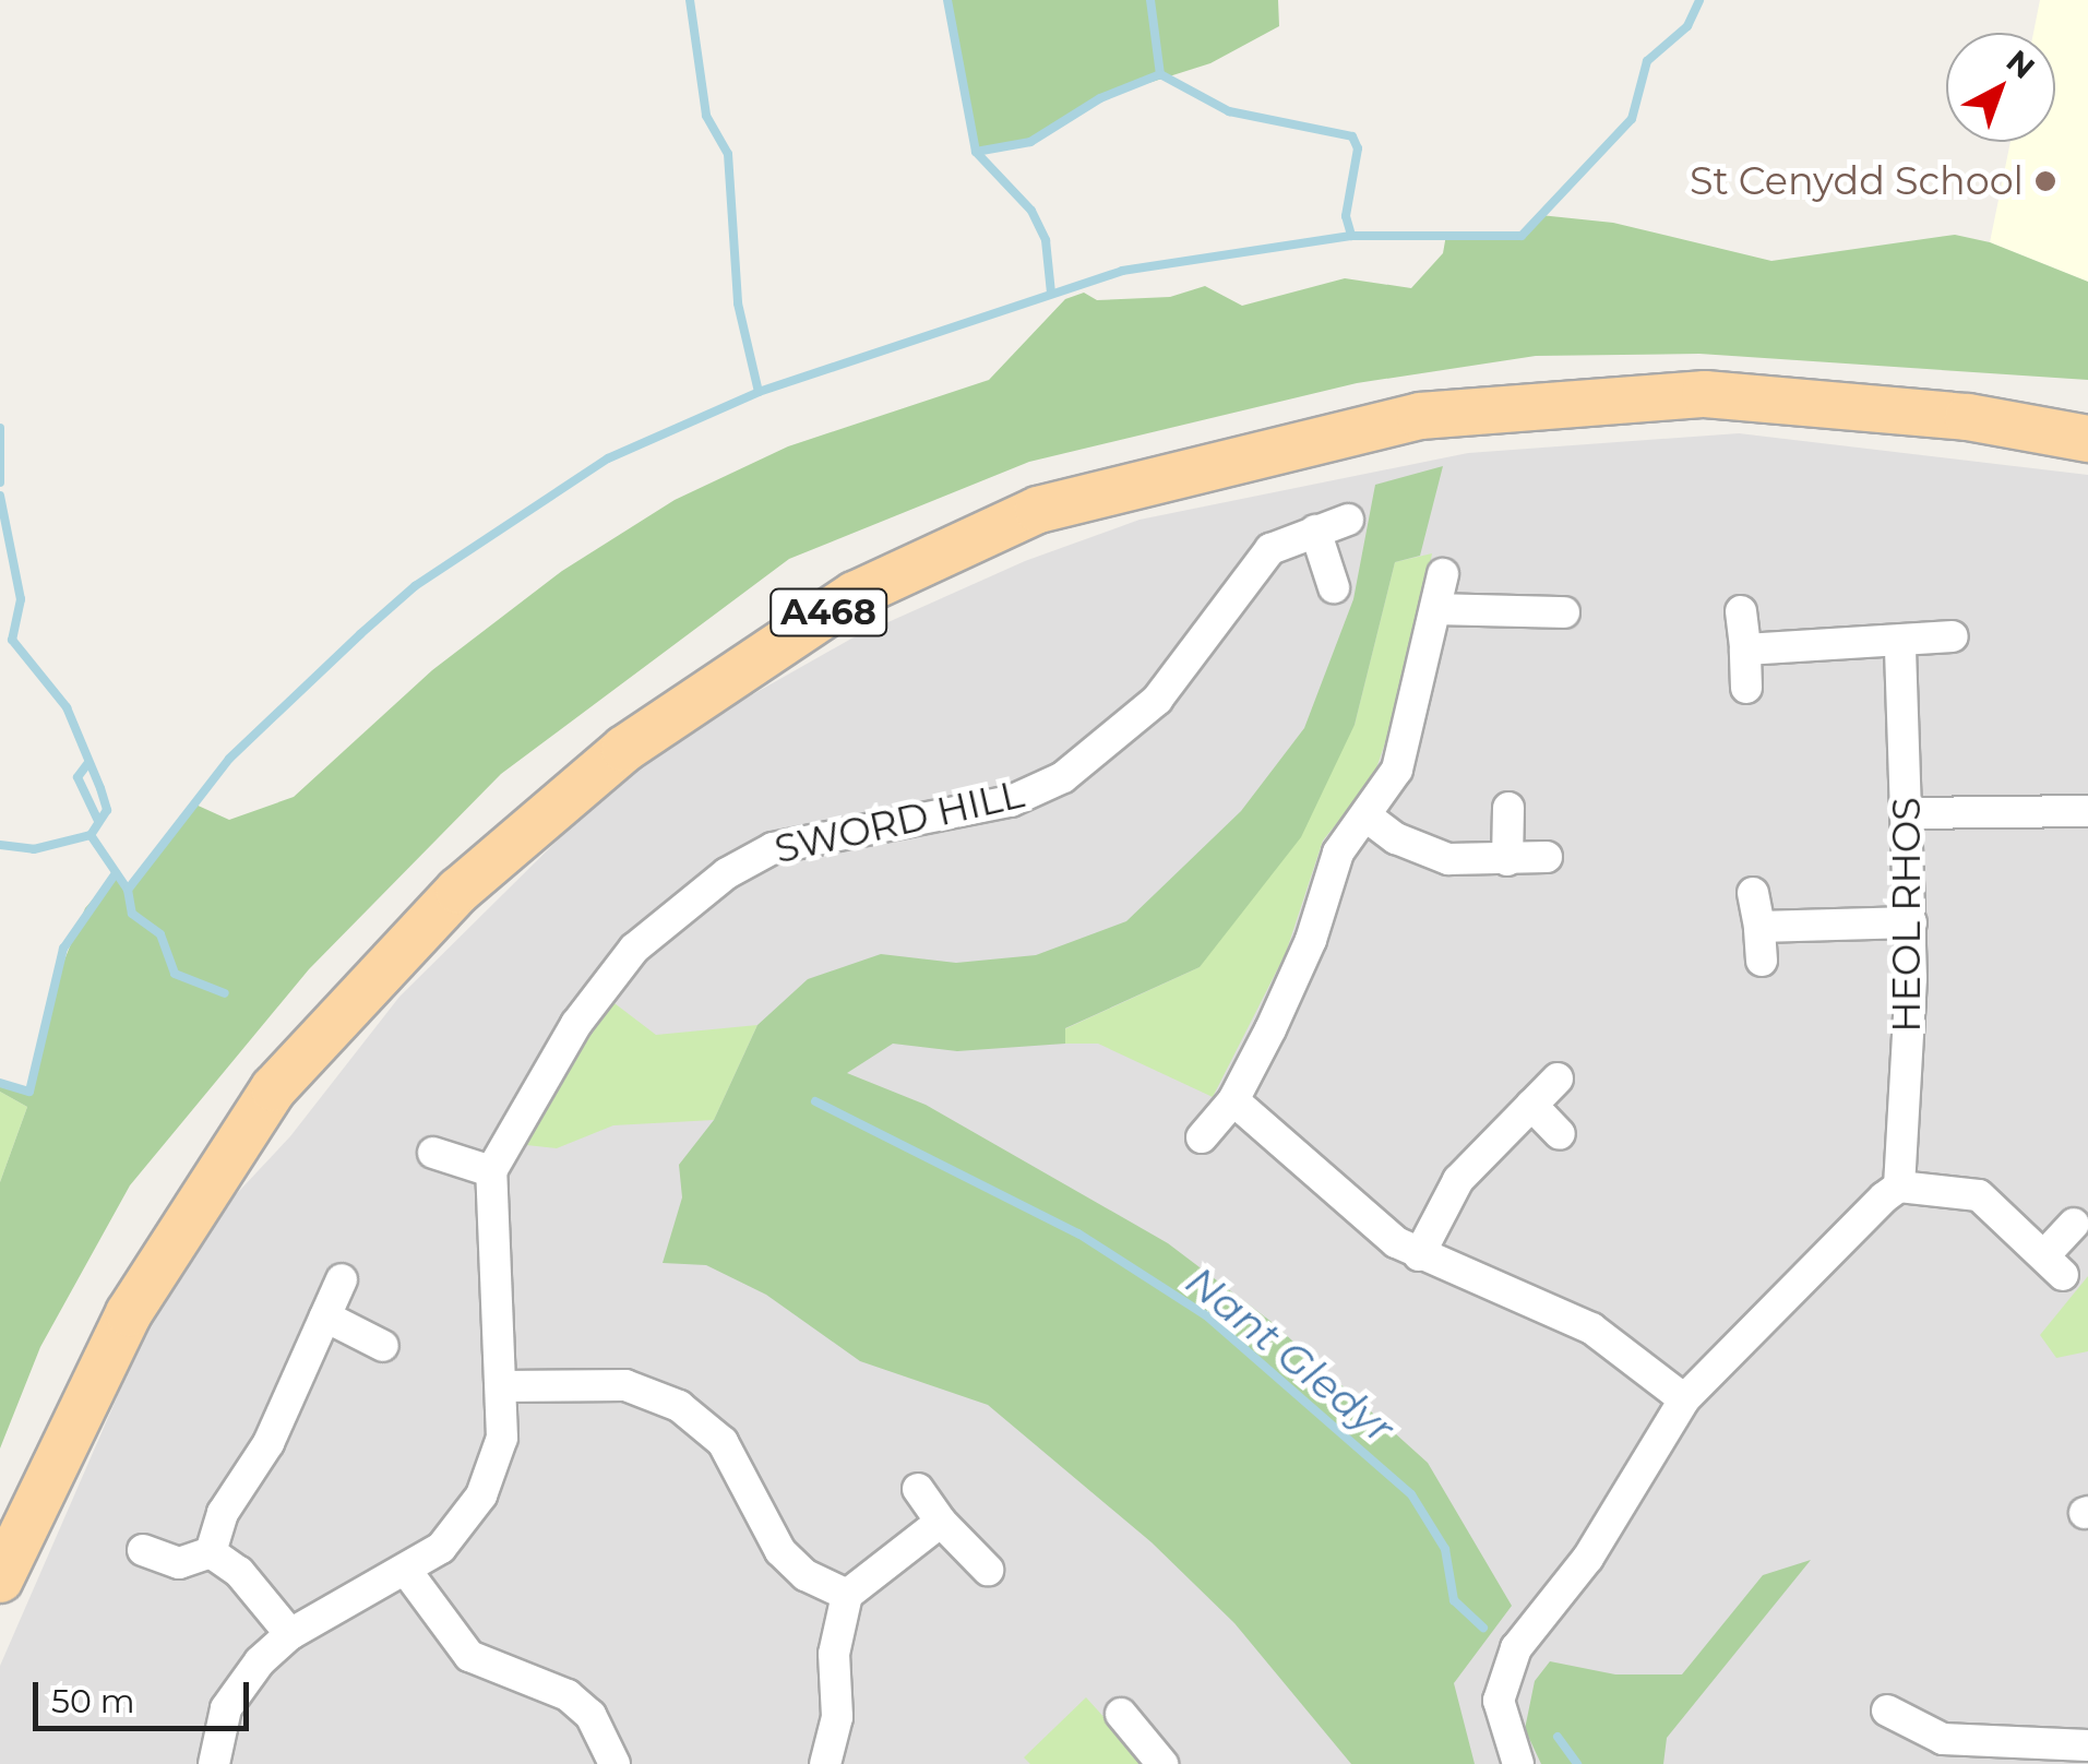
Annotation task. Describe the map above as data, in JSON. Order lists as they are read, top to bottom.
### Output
{
  "streets": {
    "main road": ["A468"],
    "street": ["SWORD HILL", "HEOL RHOS"]
  },
  "water": ["Nant Gledyr"],
  "places": ["St Cenydd School"],
  "scale_bar": "50 m",
  "north": "top right"
}
